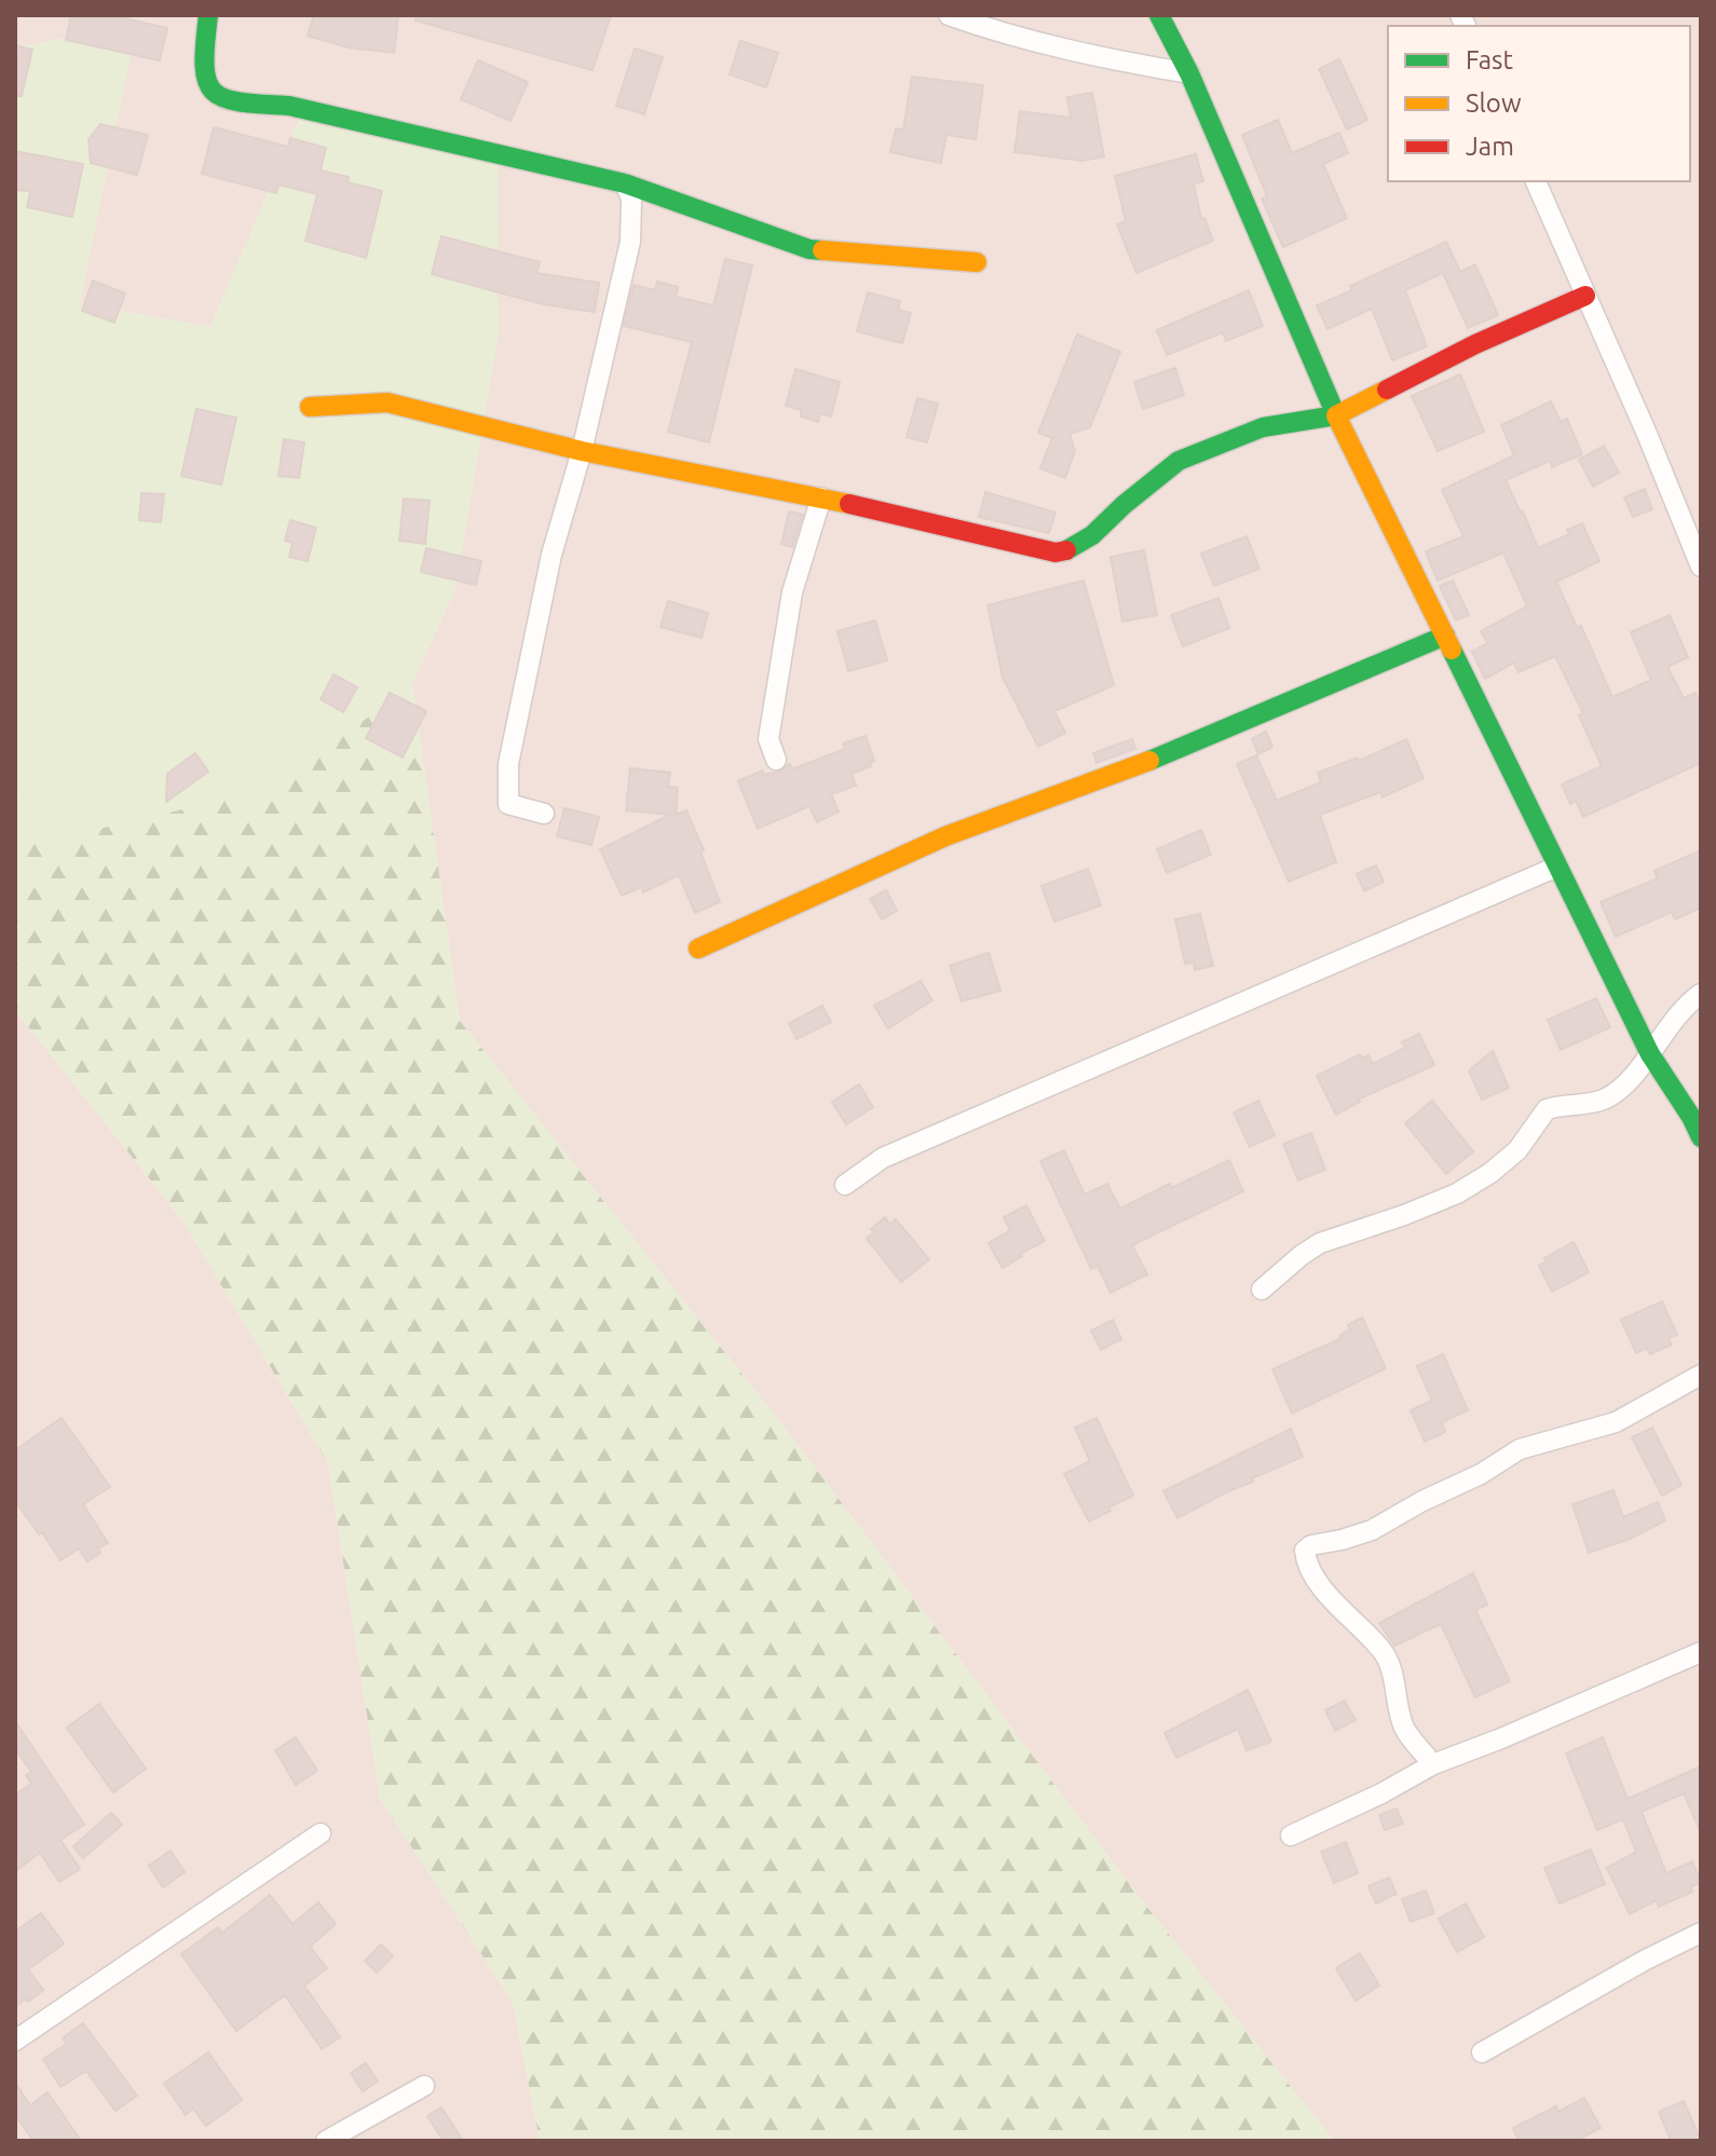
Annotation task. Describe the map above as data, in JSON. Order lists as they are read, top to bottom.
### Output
{
  "legend": ["Fast", "Slow", "Jam"]
}
